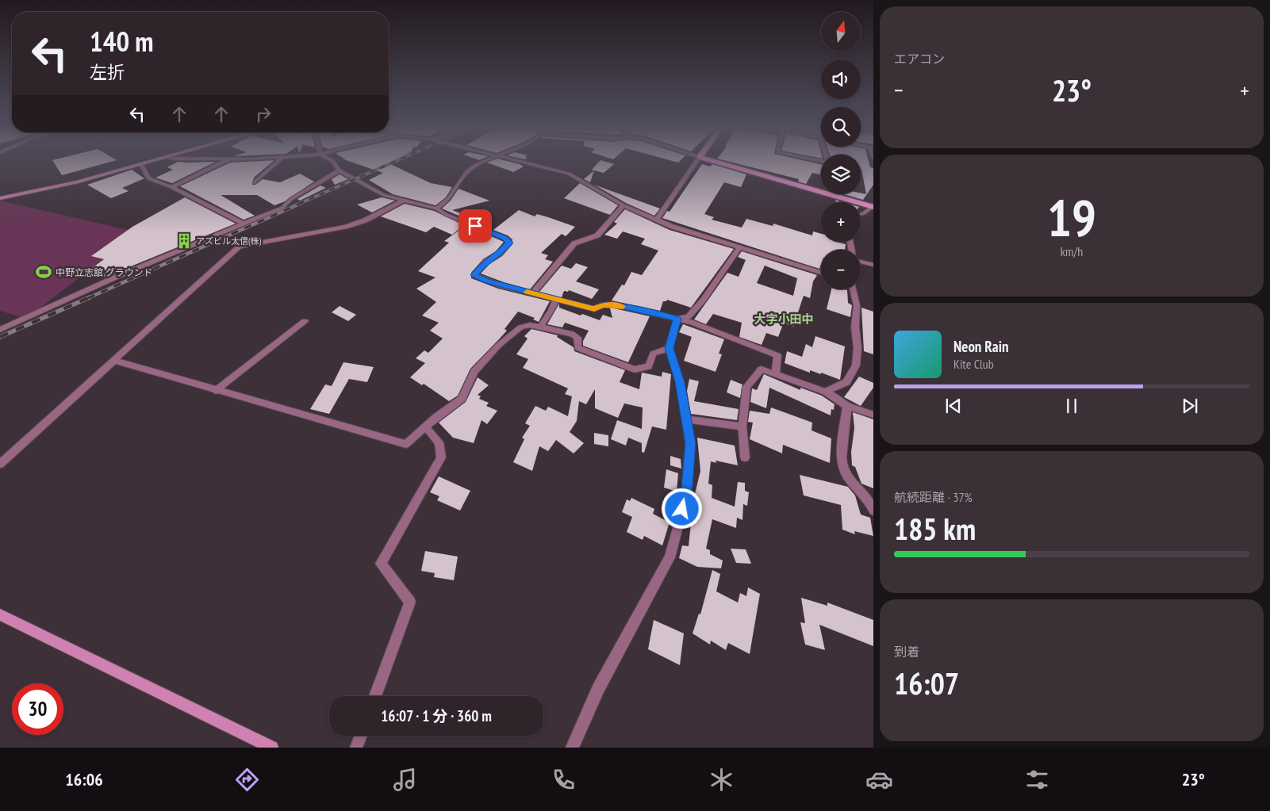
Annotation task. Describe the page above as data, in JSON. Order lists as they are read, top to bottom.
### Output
{
  "districts": ["大字小田中"],
  "places": {
    "building": ["アズビル太信(株)"],
    "sports": ["中野立志舘 グラウンド"]
  },
  "north": "top",
  "page": {
    "tile": [
      "エアコン",
      ["19", "km/h"],
      ["航続距離 · 37%", "185 km"],
      ["到着", "16:07"]
    ],
    "map_buttons": ["+", "−"],
    "turn": ["140 m", "左折"],
    "heat": ["−", "23°", "+"],
    "song": ["Neon Rain", "Kite Club"],
    "limit": "30",
    "trip": "16:07 · 1 分 · 360 m",
    "tabs": ["16:06", "23°"]
  }
}
